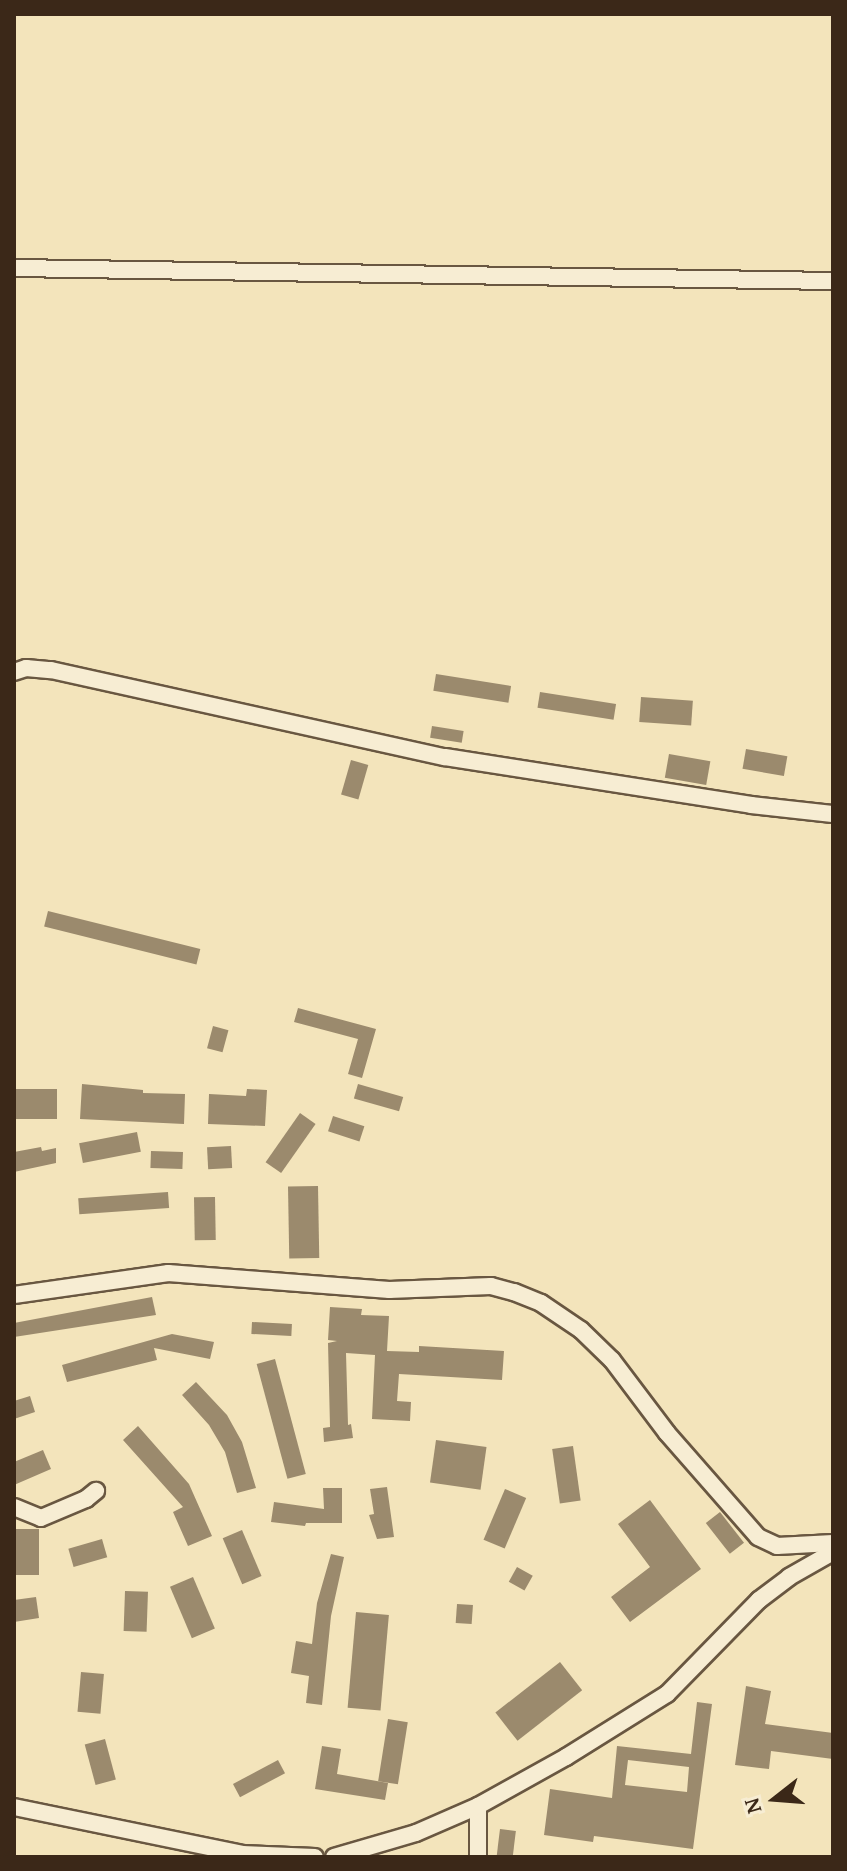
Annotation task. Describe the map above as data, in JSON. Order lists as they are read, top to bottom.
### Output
{
  "north": "left"
}
